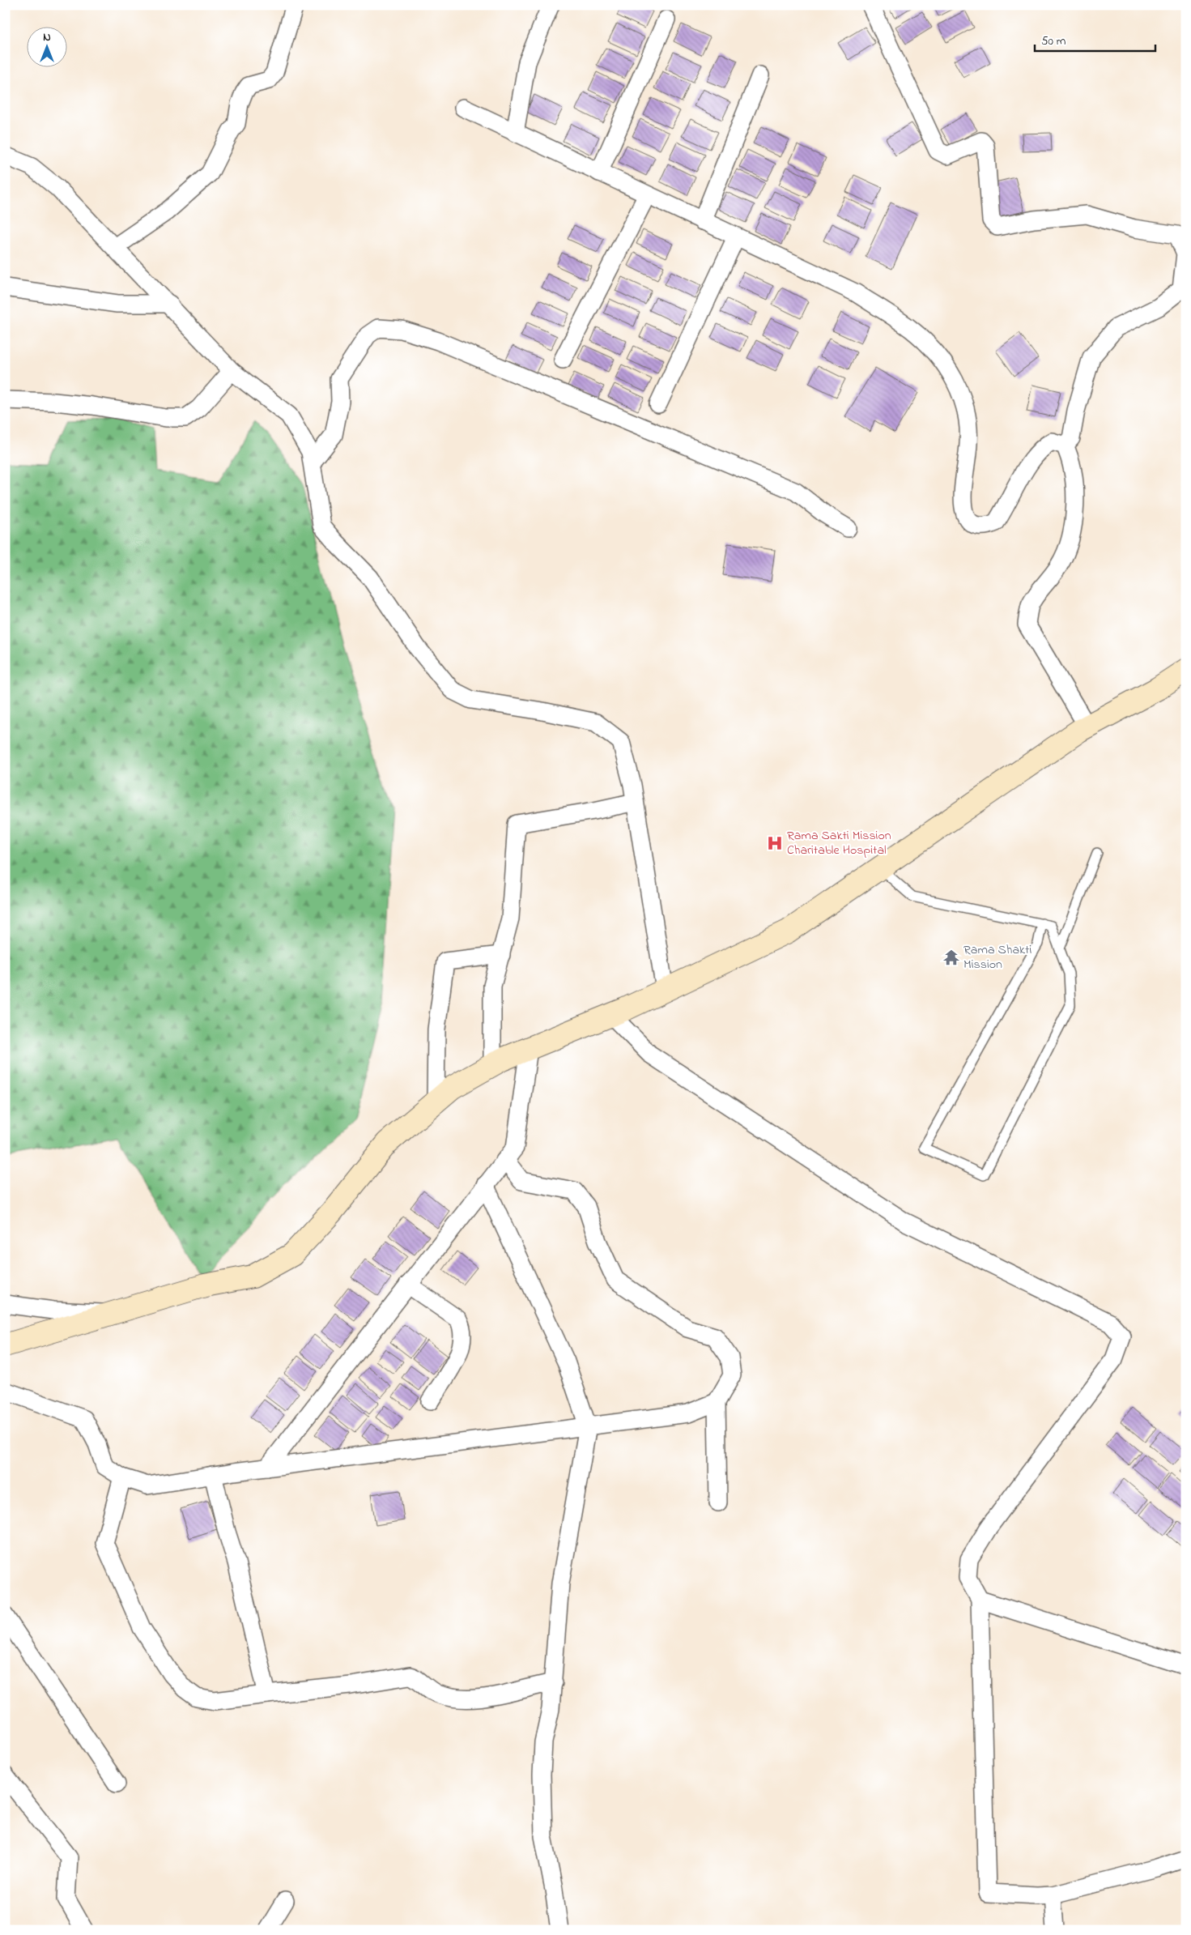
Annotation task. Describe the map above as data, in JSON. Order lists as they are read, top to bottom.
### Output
{
  "places": {
    "hospital": ["Rama Sakti Mission Charitable Hospital"],
    "temple": ["Rama Shakti Mission"]
  },
  "scale_bar": "50 m",
  "north": "top"
}
